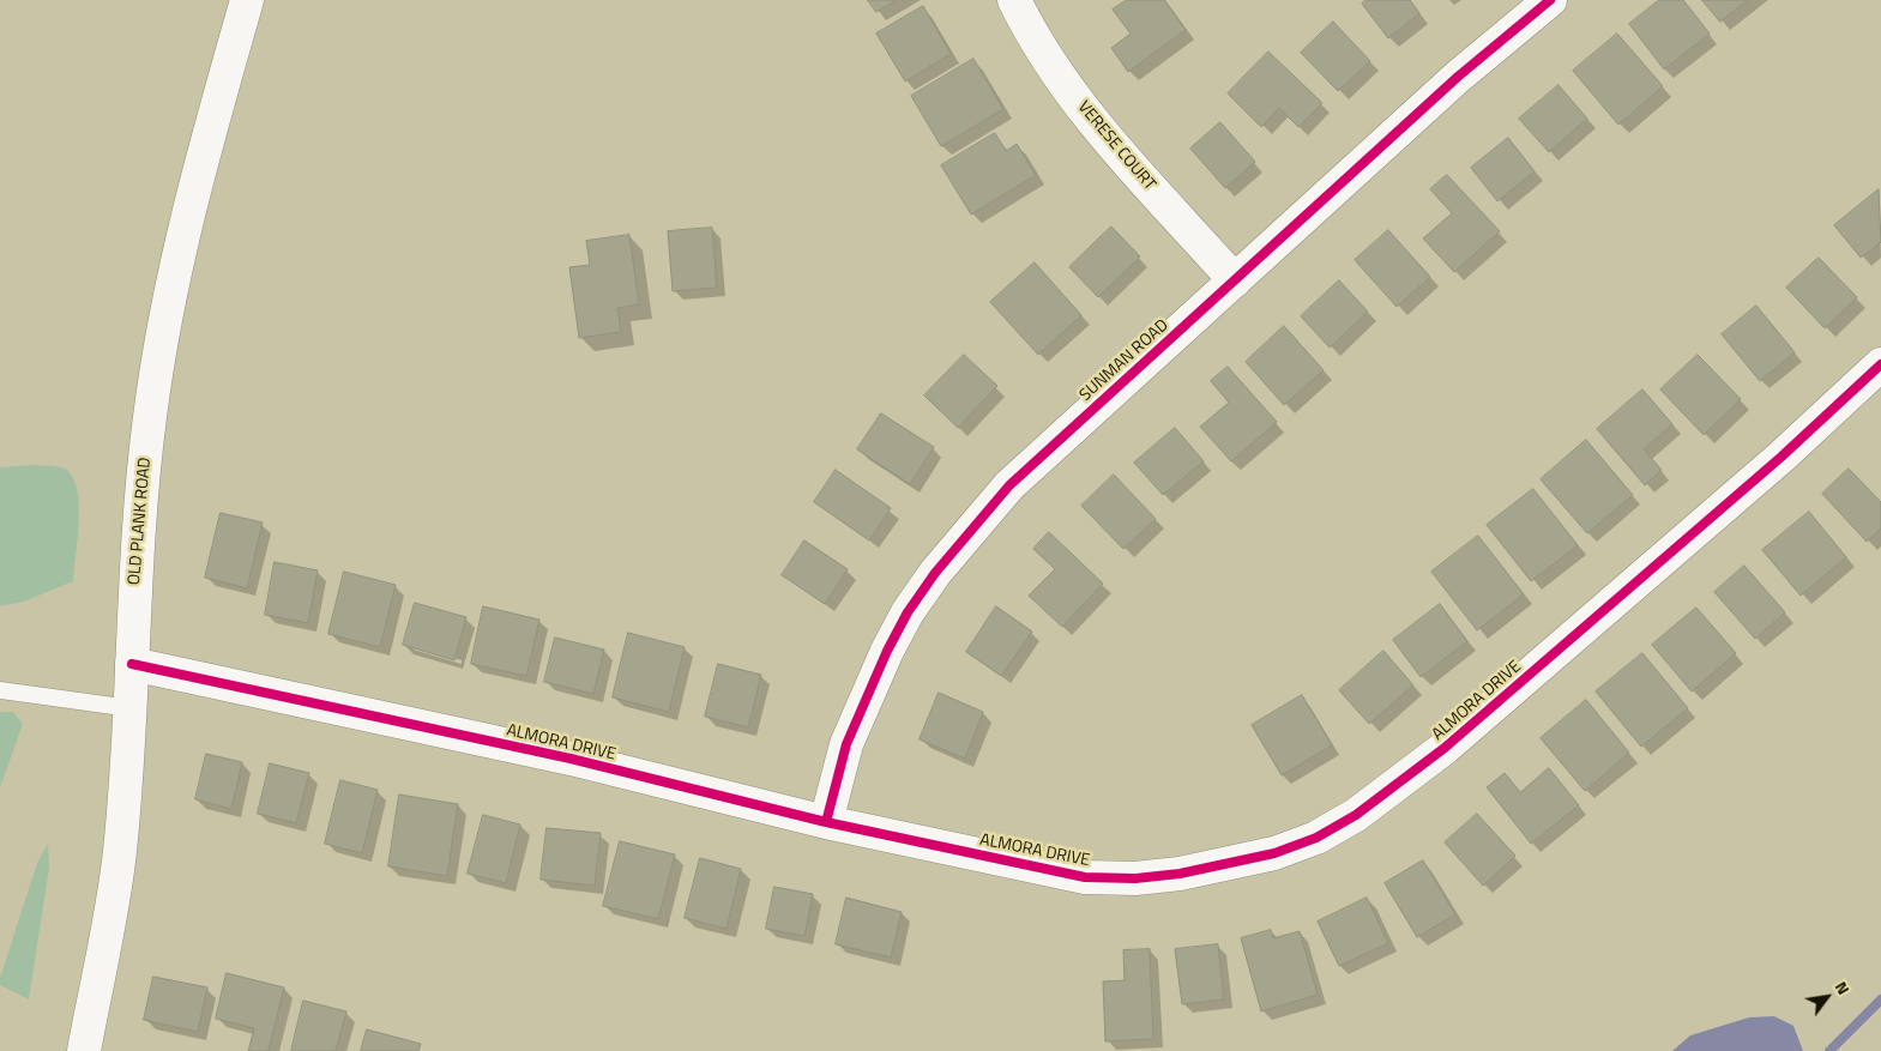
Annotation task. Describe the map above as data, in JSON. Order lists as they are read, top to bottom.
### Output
{
  "streets": {
    "street": [
      "VERESE COURT",
      "SUNMAN ROAD",
      "OLD PLANK ROAD",
      "ALMORA DRIVE"
    ]
  },
  "crossings": [
    ["VERESE COURT", "SUNMAN ROAD"],
    ["SUNMAN ROAD", "ALMORA DRIVE"],
    ["OLD PLANK ROAD", "ALMORA DRIVE"]
  ],
  "north": "top right"
}
